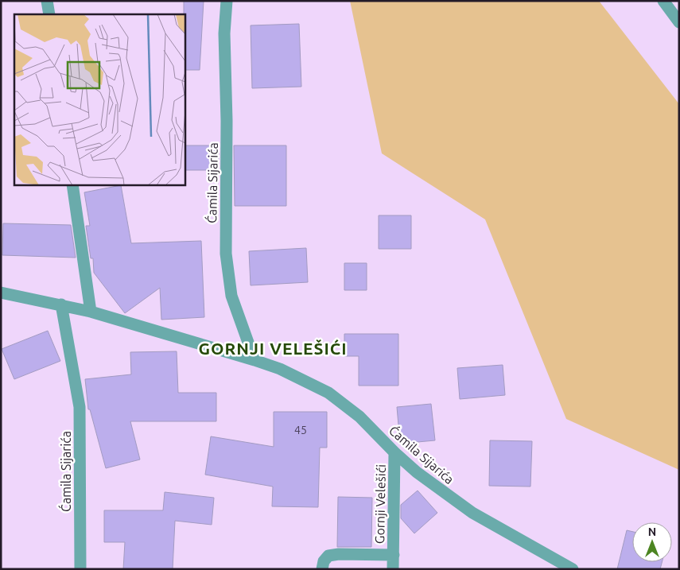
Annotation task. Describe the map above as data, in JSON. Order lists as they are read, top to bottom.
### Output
{
  "streets": {
    "street": ["Ćamila Sijarića", "Gornji Velešići"]
  },
  "crossings": [
    ["Ćamila Sijarića", "Gornji Velešići"]
  ],
  "districts": ["GORNJI VELEŠIĆI"],
  "house_numbers": ["45"],
  "north": "top"
}
